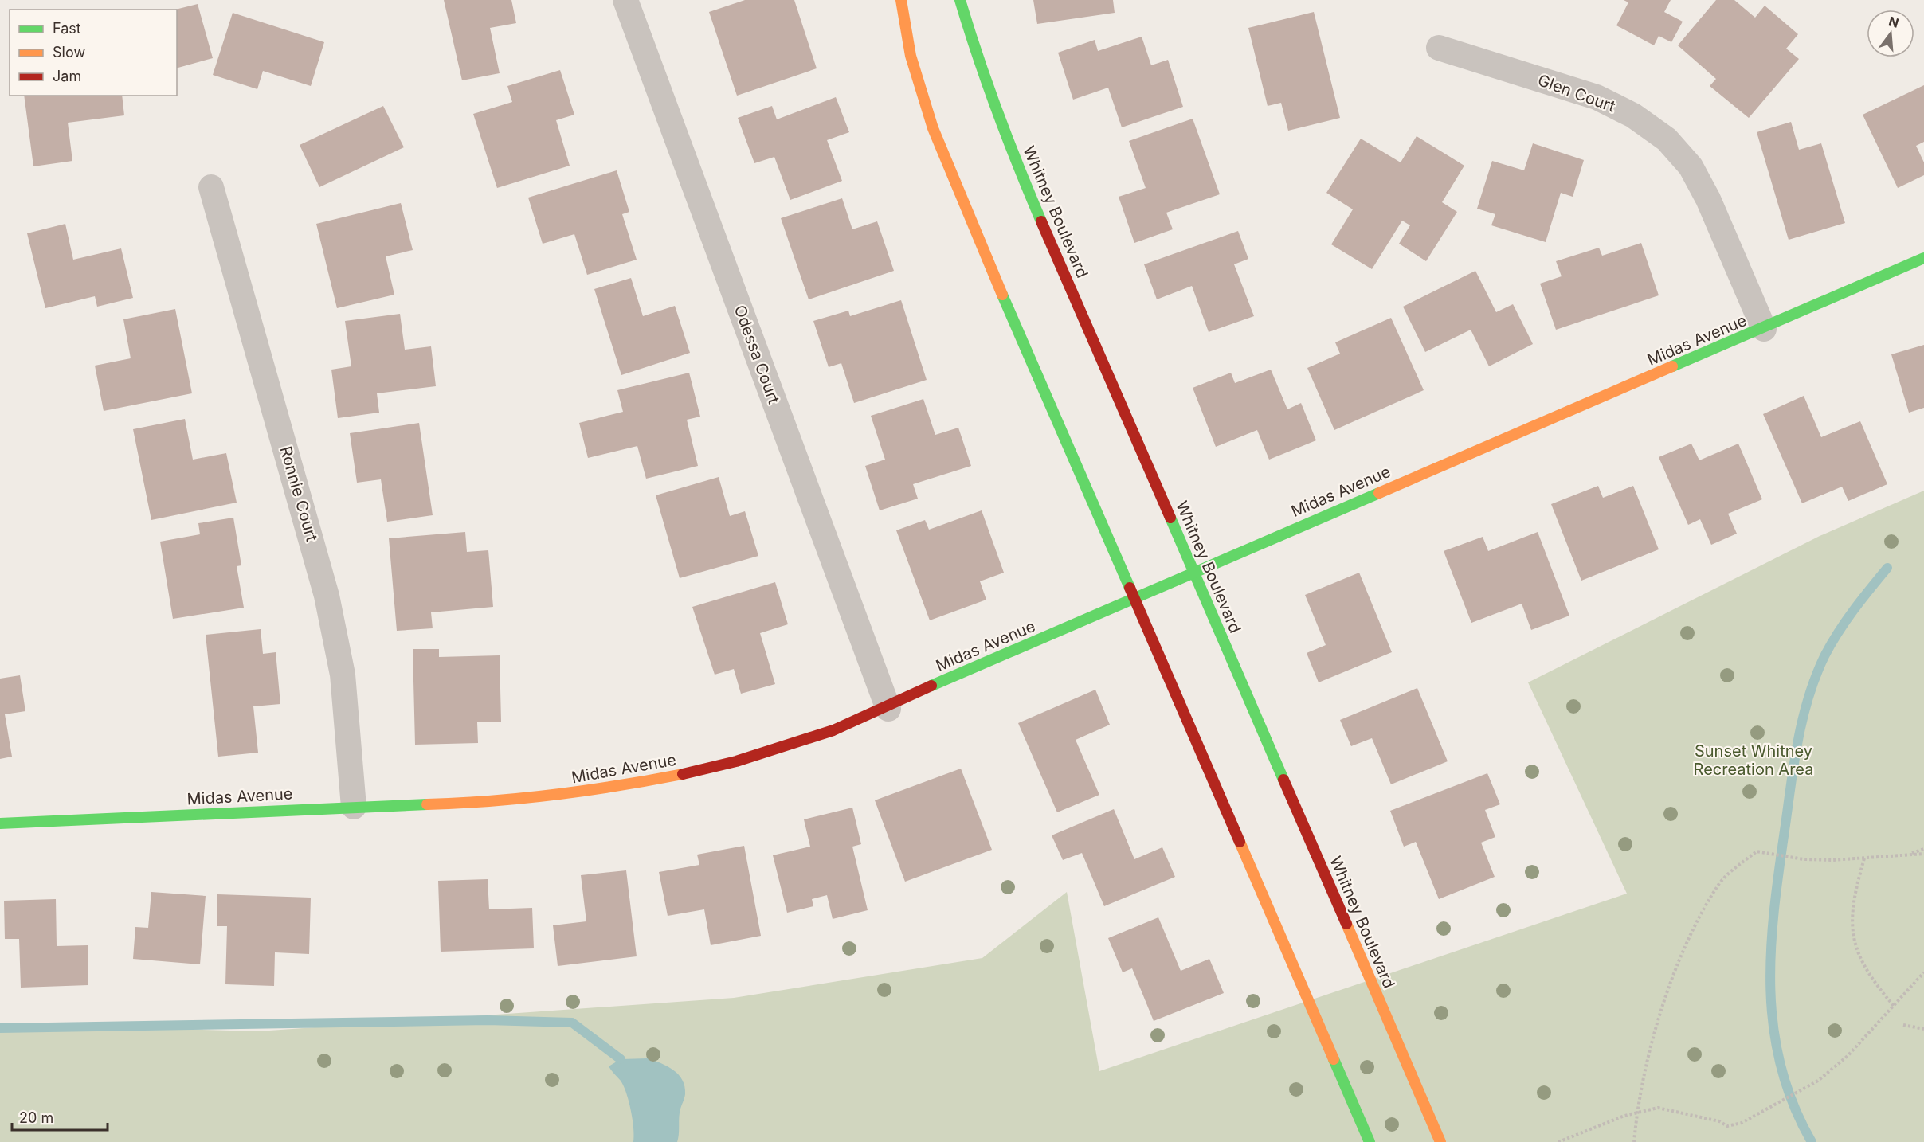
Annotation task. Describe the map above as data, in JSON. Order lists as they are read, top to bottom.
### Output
{
  "streets": {
    "street": [
      "Glen Court",
      "Whitney Boulevard",
      "Midas Avenue",
      "Odessa Court",
      "Ronnie Court"
    ]
  },
  "crossings": [
    ["Glen Court", "Midas Avenue"],
    ["Whitney Boulevard", "Midas Avenue"],
    ["Midas Avenue", "Odessa Court"],
    ["Midas Avenue", "Ronnie Court"]
  ],
  "parks": ["Sunset Whitney Recreation Area"],
  "legend": ["Fast", "Slow", "Jam"],
  "scale_bar": "20 m",
  "north": "top"
}
